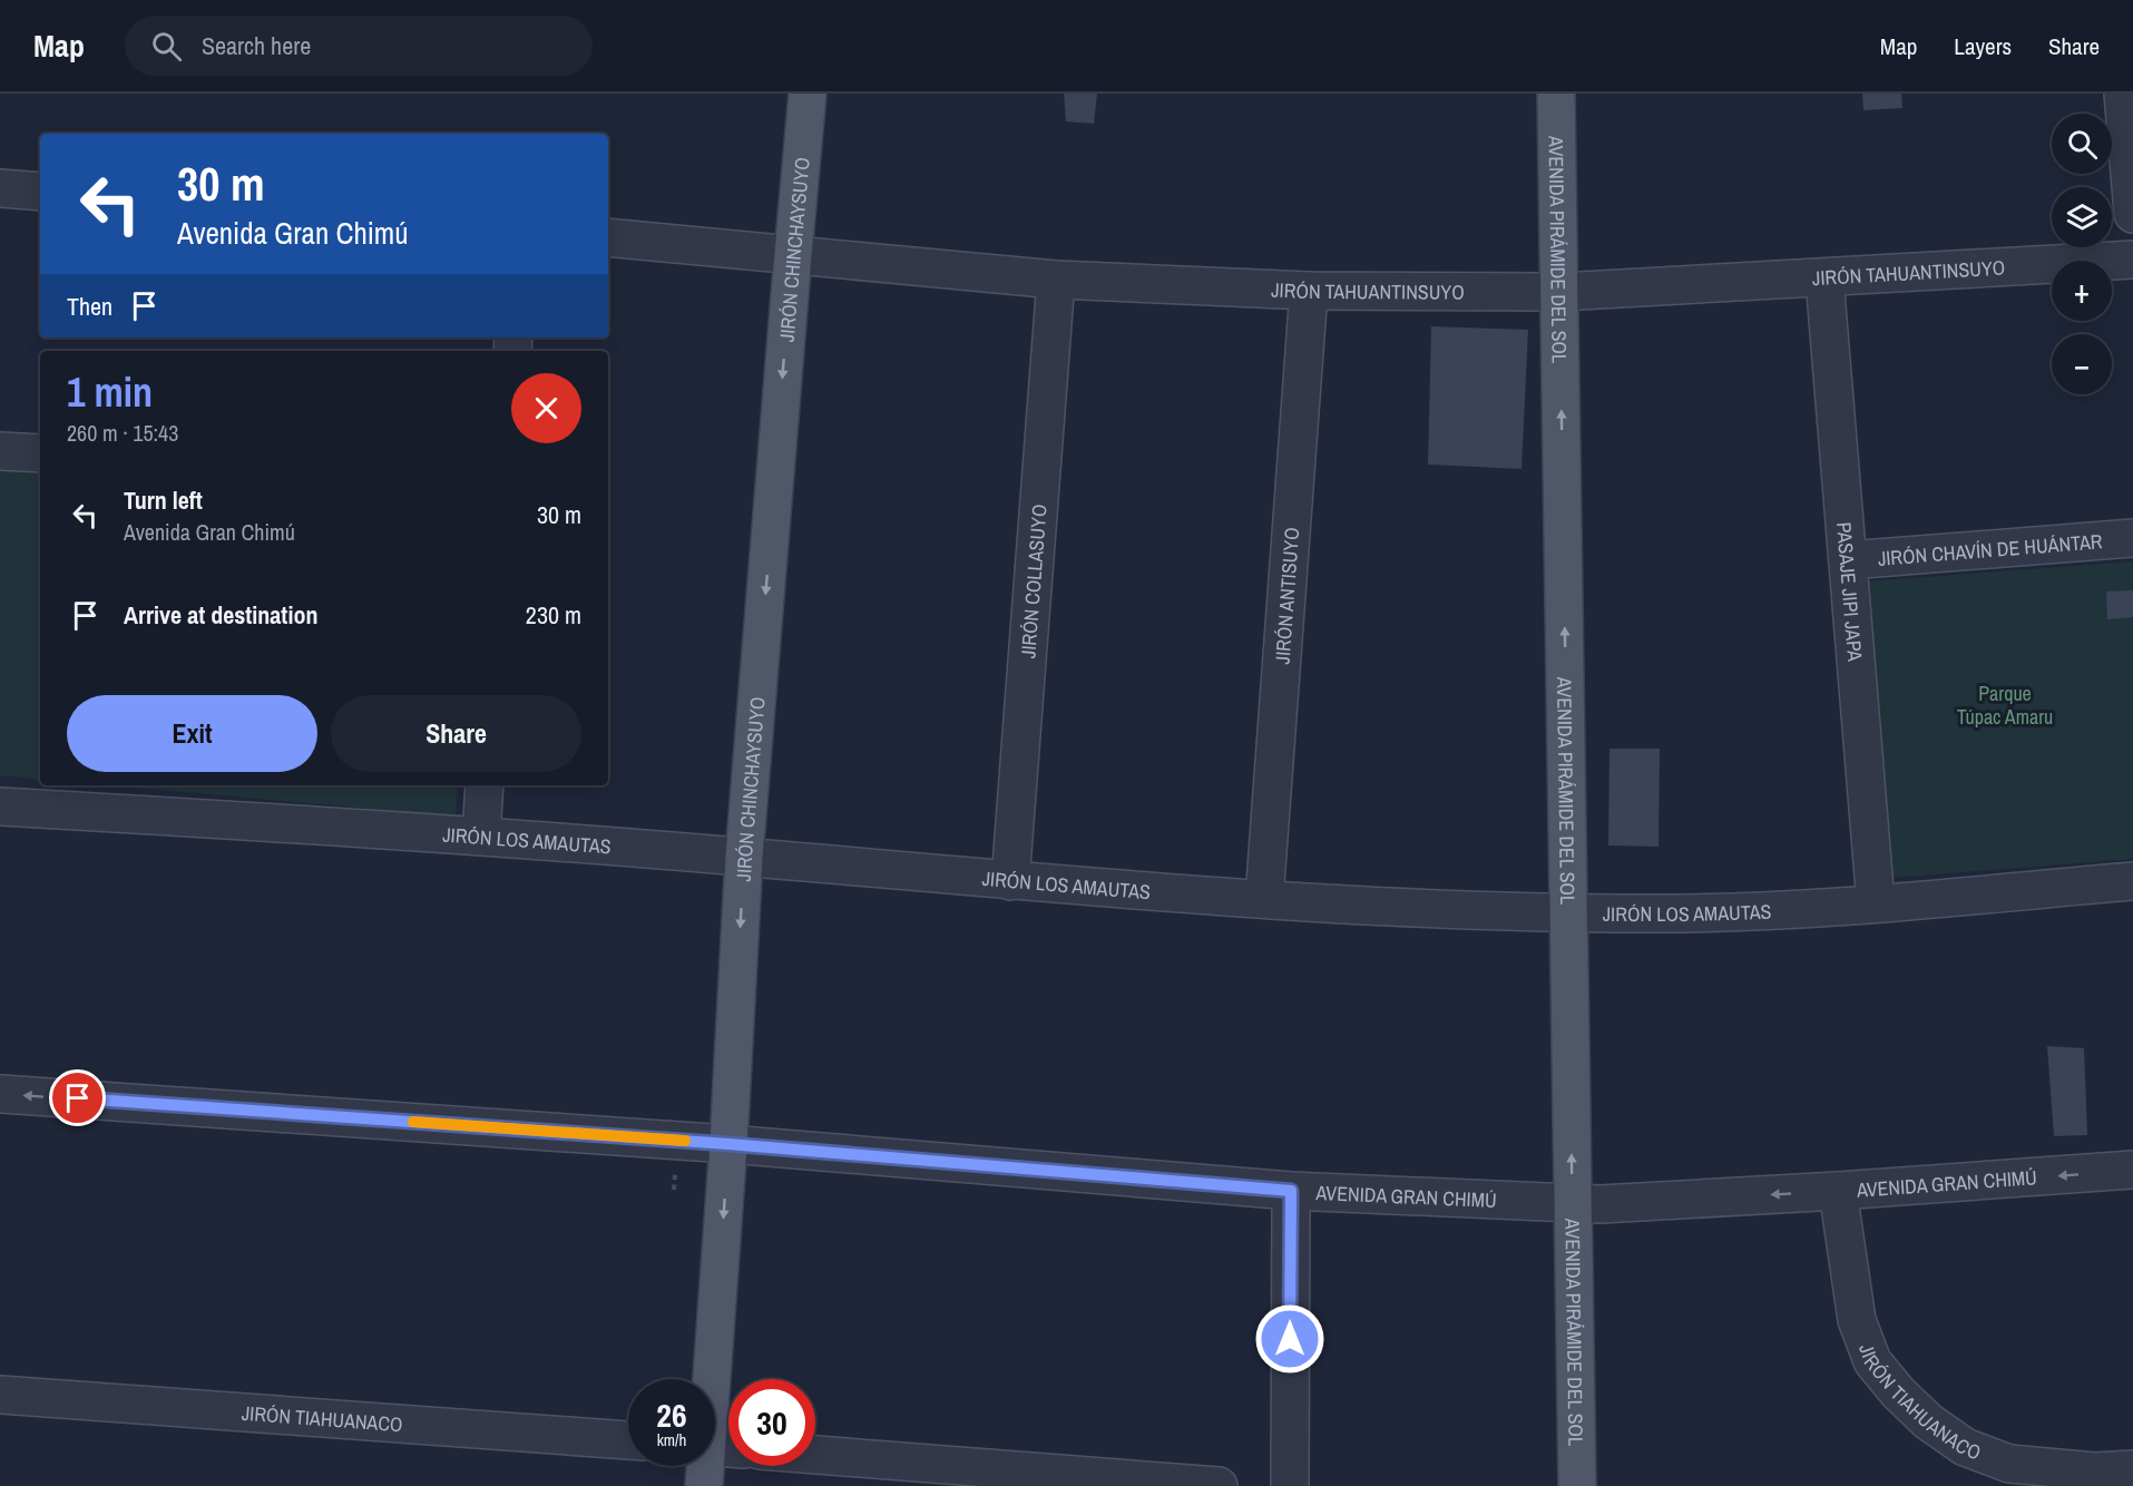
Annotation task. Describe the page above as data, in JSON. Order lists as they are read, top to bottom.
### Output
{
  "streets": {
    "main road": ["AVENIDA PIRÁMIDE DEL SOL", "JIRÓN CHINCHAYSUYO"],
    "street": [
      "JIRÓN TAHUANTINSUYO",
      "JIRÓN CHAVÍN DE HUÁNTAR",
      "JIRÓN COLLASUYO",
      "PASAJE JIPI JAPA",
      "JIRÓN ANTISUYO",
      "JIRÓN LOS AMAUTAS",
      "AVENIDA GRAN CHIMÚ",
      "JIRÓN TIAHUANACO"
    ]
  },
  "crossings": [
    ["AVENIDA PIRÁMIDE DEL SOL", "JIRÓN TAHUANTINSUYO"],
    ["AVENIDA PIRÁMIDE DEL SOL", "JIRÓN LOS AMAUTAS"],
    ["AVENIDA PIRÁMIDE DEL SOL", "AVENIDA GRAN CHIMÚ"],
    ["JIRÓN CHINCHAYSUYO", "JIRÓN TAHUANTINSUYO"],
    ["JIRÓN CHINCHAYSUYO", "JIRÓN LOS AMAUTAS"],
    ["JIRÓN CHINCHAYSUYO", "AVENIDA GRAN CHIMÚ"],
    ["JIRÓN TAHUANTINSUYO", "JIRÓN COLLASUYO"],
    ["JIRÓN TAHUANTINSUYO", "PASAJE JIPI JAPA"],
    ["JIRÓN TAHUANTINSUYO", "JIRÓN ANTISUYO"],
    ["JIRÓN CHAVÍN DE HUÁNTAR", "PASAJE JIPI JAPA"],
    ["JIRÓN COLLASUYO", "JIRÓN LOS AMAUTAS"],
    ["PASAJE JIPI JAPA", "JIRÓN LOS AMAUTAS"],
    ["JIRÓN ANTISUYO", "JIRÓN LOS AMAUTAS"],
    ["AVENIDA GRAN CHIMÚ", "JIRÓN TIAHUANACO"]
  ],
  "one_way": ["AVENIDA PIRÁMIDE DEL SOL", "JIRÓN CHINCHAYSUYO", "AVENIDA GRAN CHIMÚ"],
  "parks": ["Parque Túpac Amaru"],
  "page": {
    "header": "Map",
    "search": "Search here",
    "nav": ["Map", "Layers", "Share"],
    "map_buttons": ["+", "−"],
    "turn": ["30 m", "Avenida Gran Chimú"],
    "then": "Then",
    "heading": ["1 min", "260 m · 15:43"],
    "list": [
      {
        "name": "Turn left",
        "note": "Avenida Gran Chimú",
        "value": "30 m"
      },
      {
        "name": "Arrive at destination",
        "value": "230 m"
      }
    ],
    "buttons": ["Exit", "Share"],
    "speed": "26 km/h",
    "limit": "30"
  }
}
